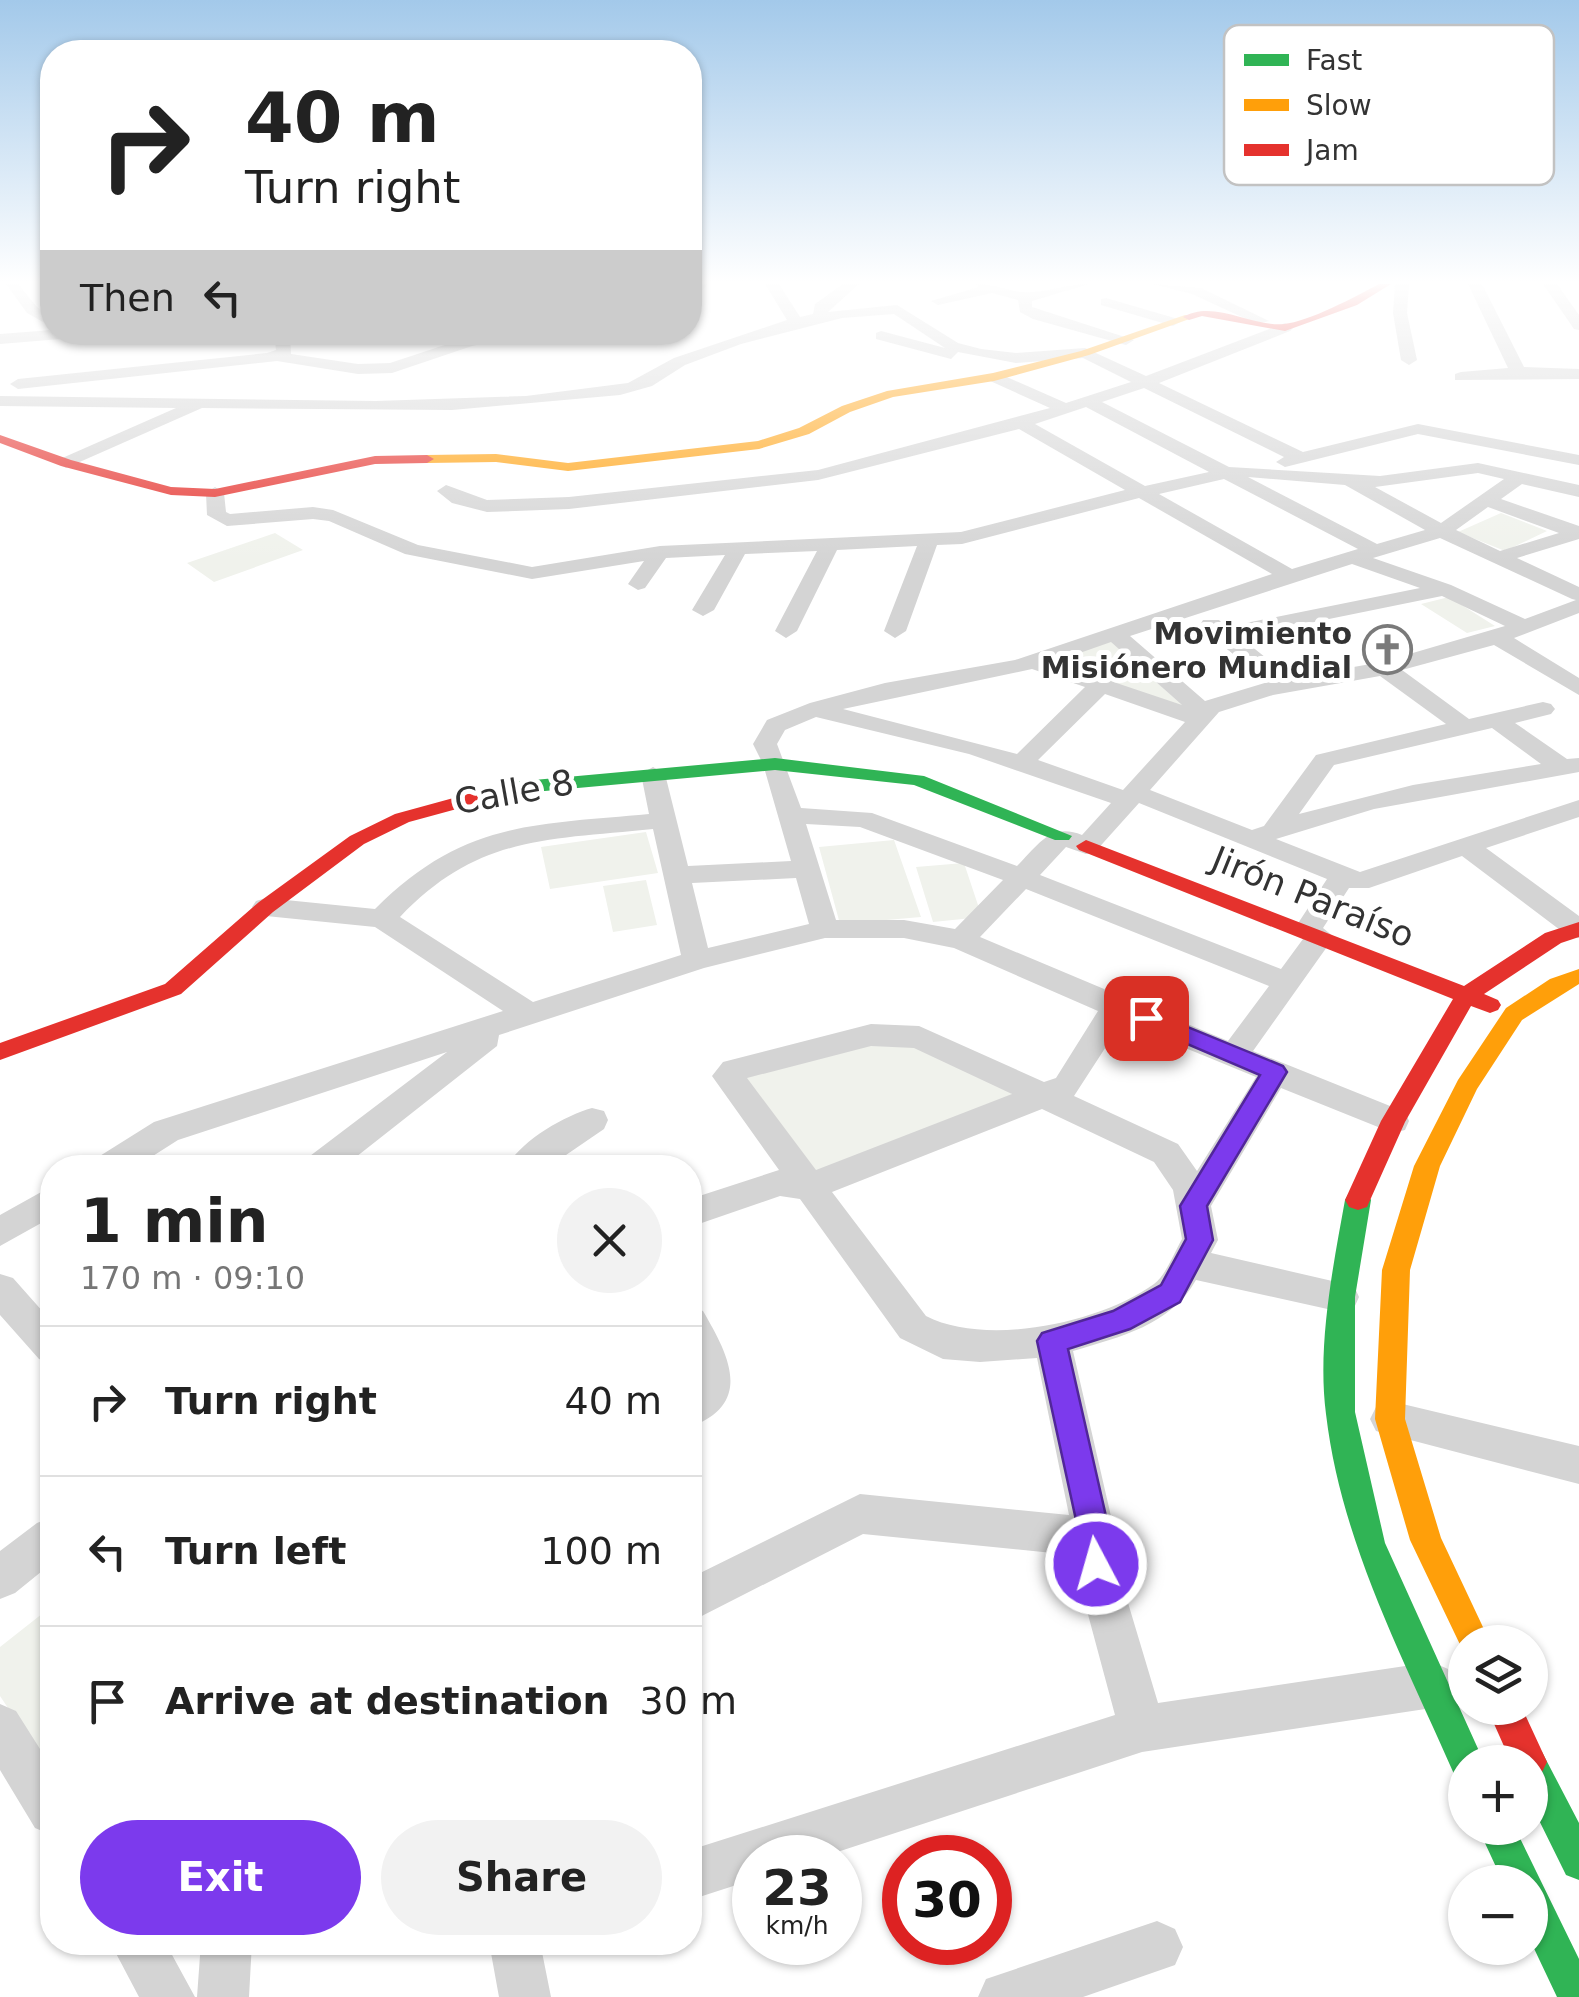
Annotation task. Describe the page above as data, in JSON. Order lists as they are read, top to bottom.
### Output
{
  "streets": {
    "street": ["Calle 8", "Jirón Paraíso"]
  },
  "crossings": [
    ["Calle 8", "Jirón Paraíso"]
  ],
  "places": {
    "church": ["Movimiento Misiónero Mundial"]
  },
  "legend": ["Fast", "Slow", "Jam"],
  "page": {
    "turn": ["40 m", "Turn right"],
    "then": "Then",
    "heading": ["1 min", "170 m · 09:10"],
    "list": [
      {
        "name": "Turn right",
        "value": "40 m"
      },
      {
        "name": "Turn left",
        "value": "100 m"
      },
      {
        "name": "Arrive at destination",
        "value": "30 m"
      }
    ],
    "map_buttons": ["+", "−"],
    "buttons": ["Exit", "Share"],
    "speed": "23 km/h",
    "limit": "30"
  }
}
